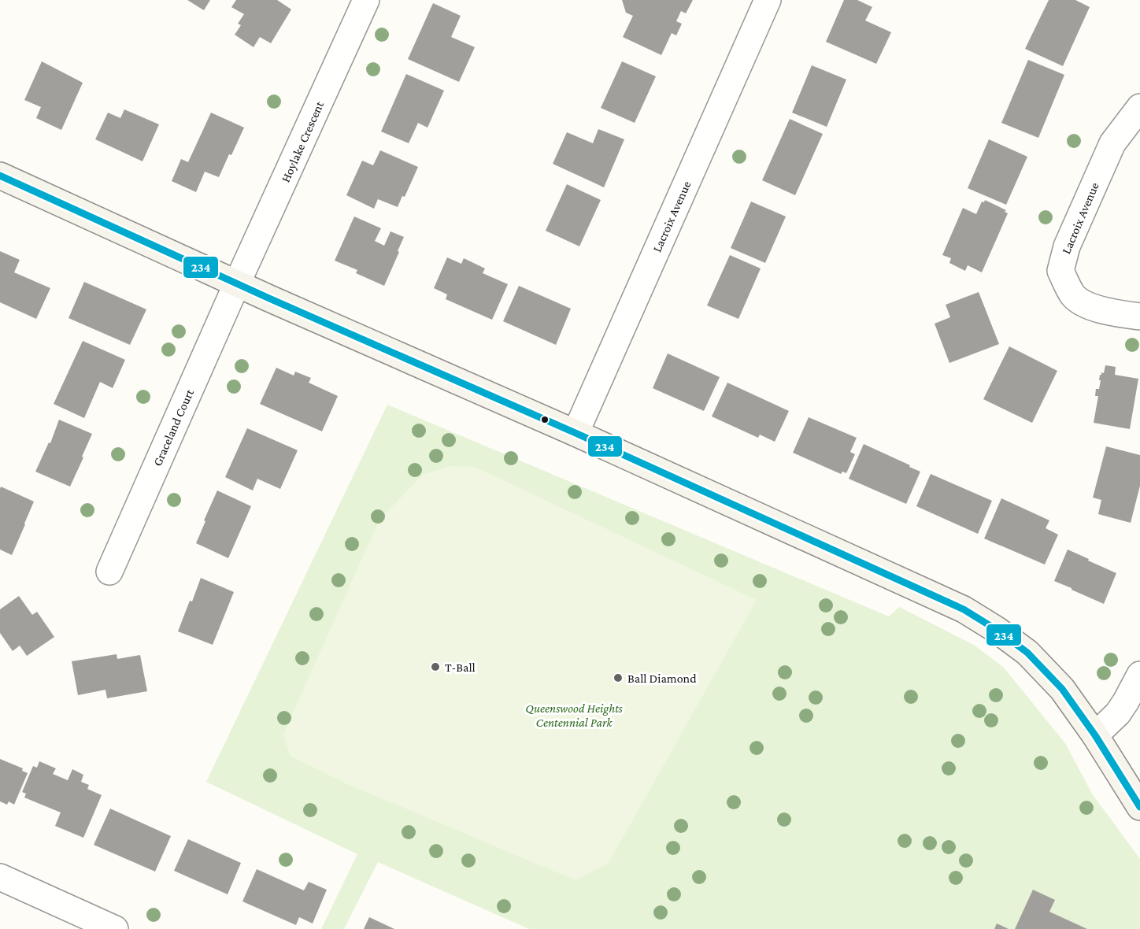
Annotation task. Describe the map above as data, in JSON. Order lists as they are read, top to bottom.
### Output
{
  "streets": {
    "street": ["Hoylake Crescent", "Lacroix Avenue", "Graceland Court"]
  },
  "crossings": [
    ["Hoylake Crescent", "Graceland Court"]
  ],
  "parks": ["Queenswood Heights Centennial Park"],
  "places": ["T-Ball", "Ball Diamond"],
  "lines": ["transit line 234"]
}
